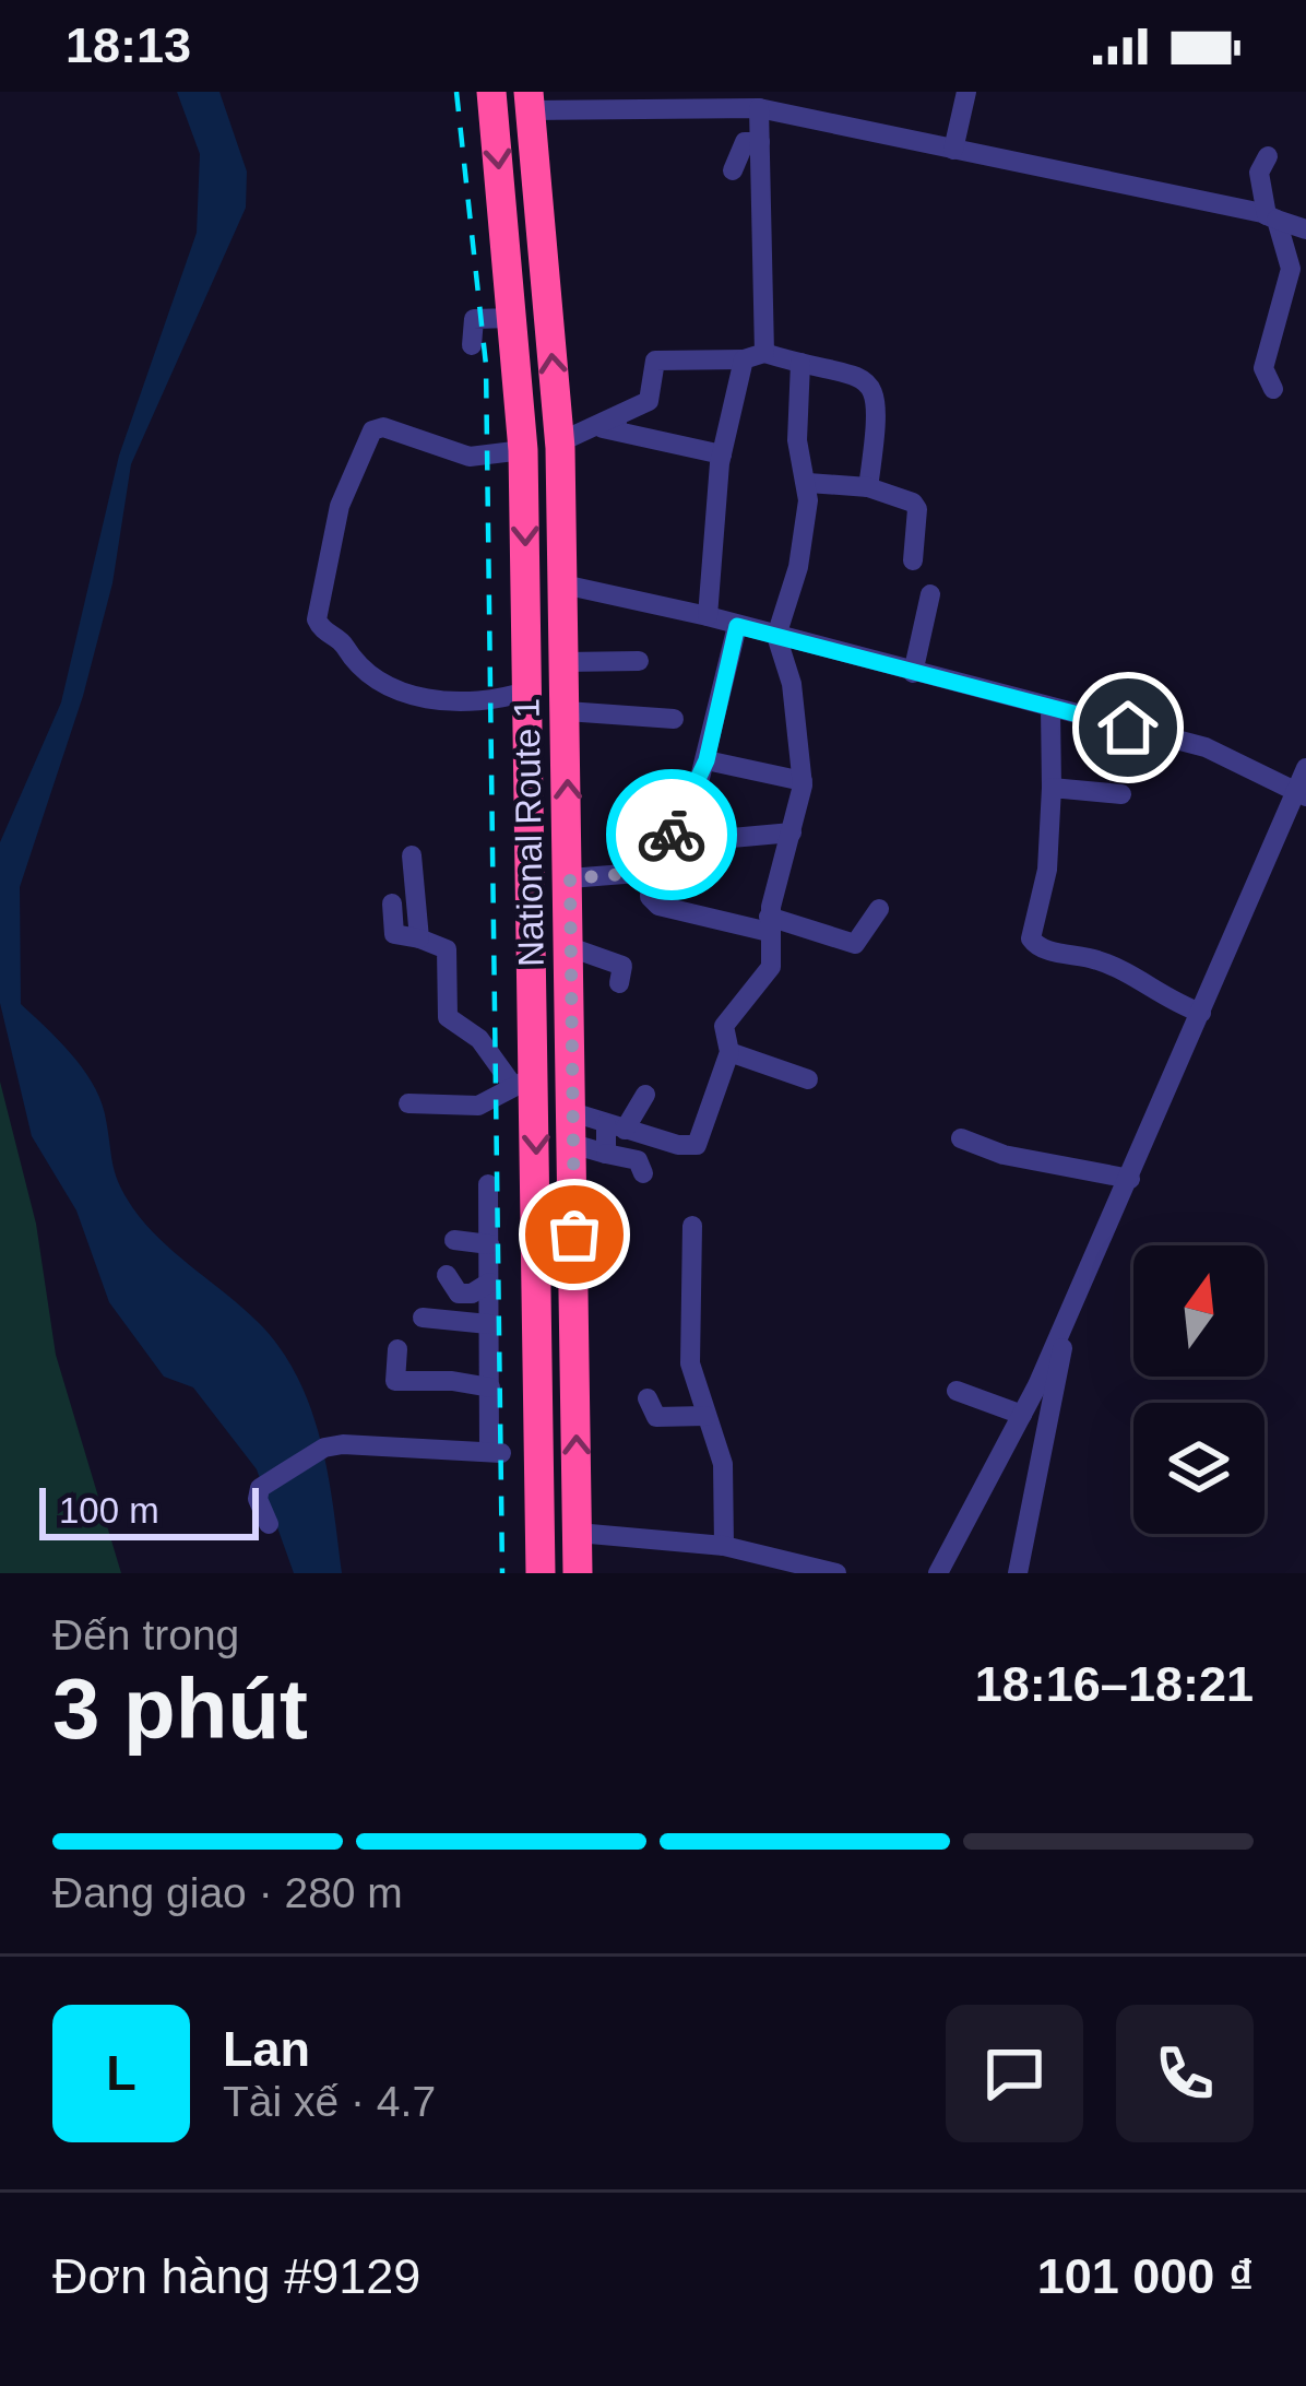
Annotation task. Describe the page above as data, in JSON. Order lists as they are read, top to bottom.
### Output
{
  "streets": {
    "highway": ["National Route 1"]
  },
  "scale_bar": "100 m",
  "north": "top",
  "page": {
    "status": "18:13",
    "scale": "100 m",
    "heading": ["3 phút", "Đến trong", "18:16–18:21"],
    "panel": [
      "Lan",
      "Tài xế · 4.7",
      "Đơn hàng #9129",
      "101 000 ₫"
    ],
    "bar": "Đang giao · 280 m",
    "round": "L"
  }
}
